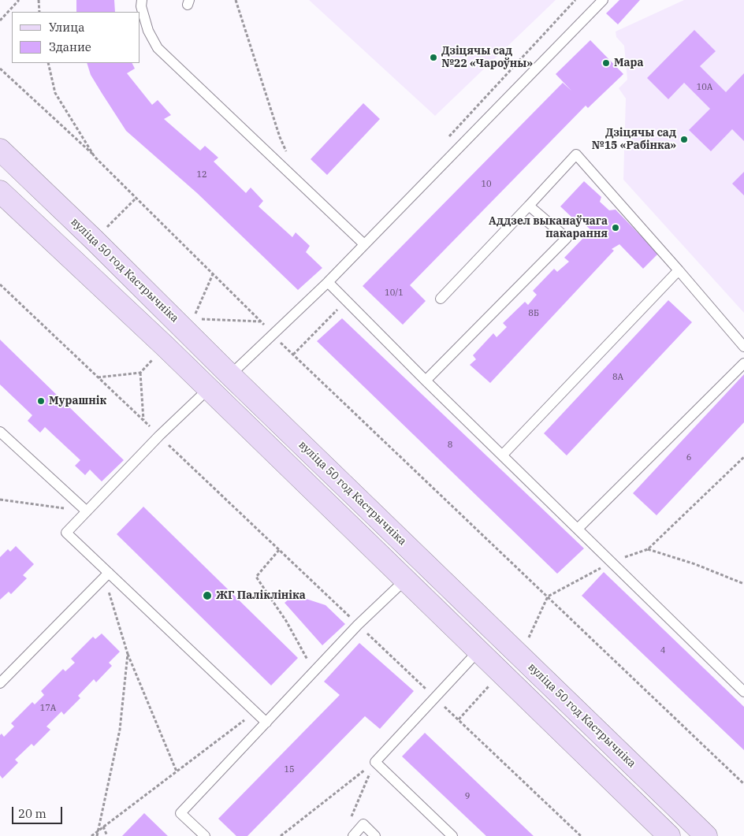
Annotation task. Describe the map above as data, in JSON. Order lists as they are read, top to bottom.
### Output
{
  "streets": {
    "main road": ["вуліца 50 год Кастрычніка"]
  },
  "places": [
    "Дзіцячы сад №22 «Чароўны»",
    "Мара",
    "Дзіцячы сад №15 «Рабінка»",
    "Аддзел выканаўчага пакарання",
    "Мурашнік",
    "ЖГ Паліклініка"
  ],
  "house_numbers": [
    "10А",
    "12",
    "10",
    "10/1",
    "8Б",
    "8А",
    "8",
    "6",
    "4",
    "17А",
    "15",
    "9"
  ],
  "legend": ["Улица", "Здание"],
  "scale_bar": "20 m"
}
